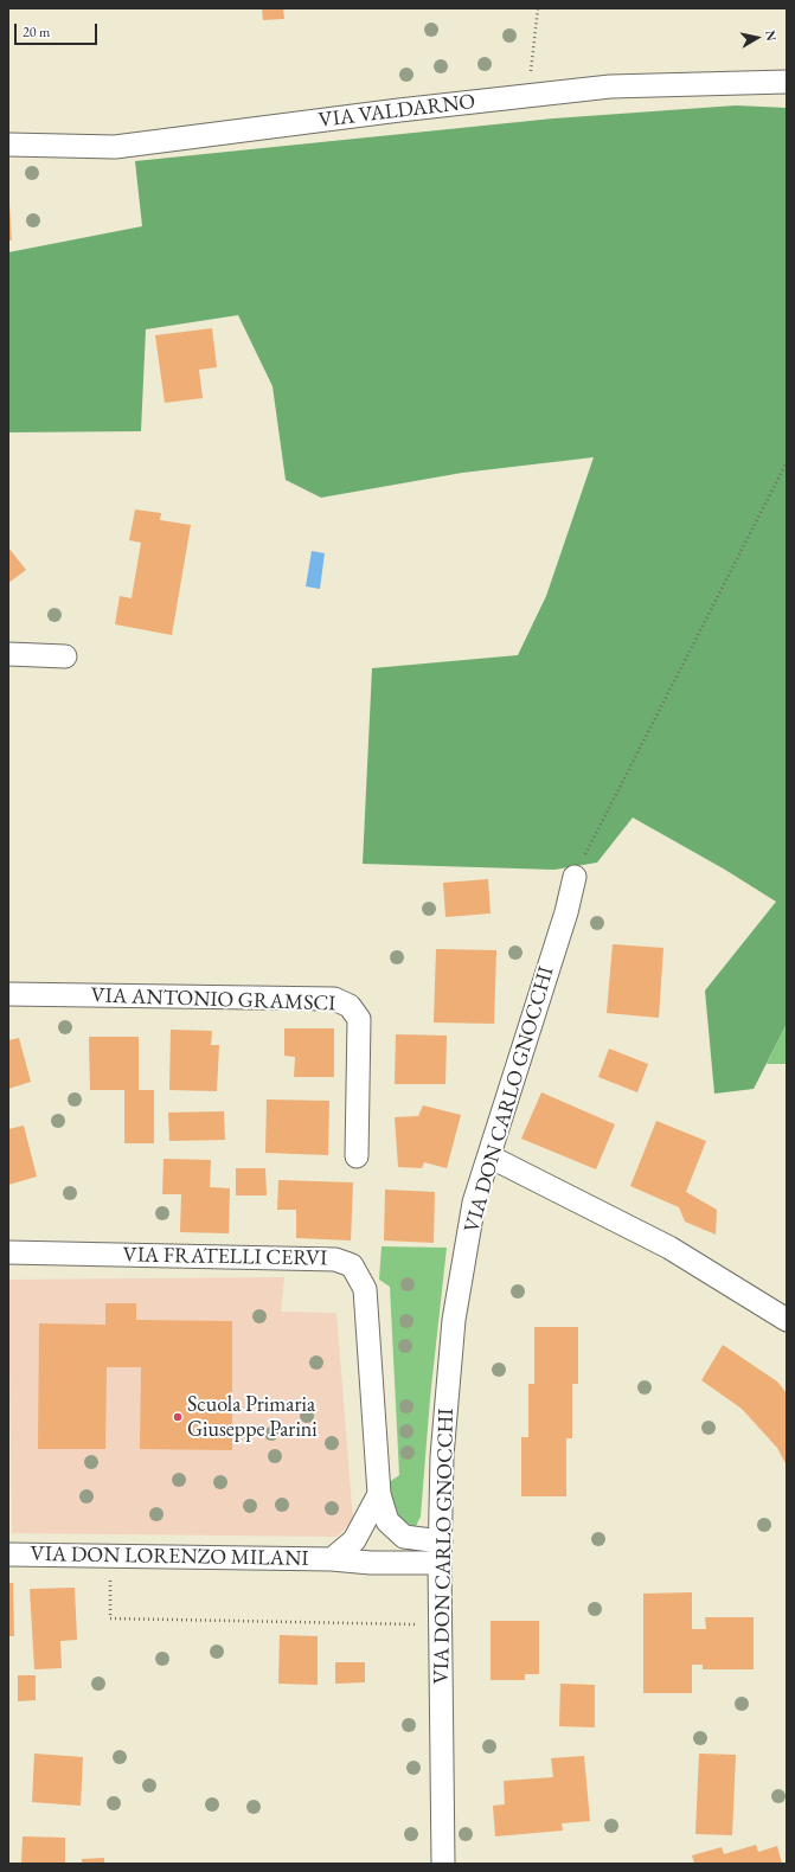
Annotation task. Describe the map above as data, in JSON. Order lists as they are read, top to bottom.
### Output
{
  "streets": {
    "street": [
      "VIA VALDARNO",
      "VIA ANTONIO GRAMSCI",
      "VIA DON CARLO GNOCCHI",
      "VIA FRATELLI CERVI",
      "VIA DON LORENZO MILANI"
    ]
  },
  "crossings": [
    ["VIA DON CARLO GNOCCHI", "VIA FRATELLI CERVI"],
    ["VIA DON CARLO GNOCCHI", "VIA DON LORENZO MILANI"]
  ],
  "places": ["Scuola Primaria Giuseppe Parini"],
  "scale_bar": "20 m",
  "north": "right"
}
